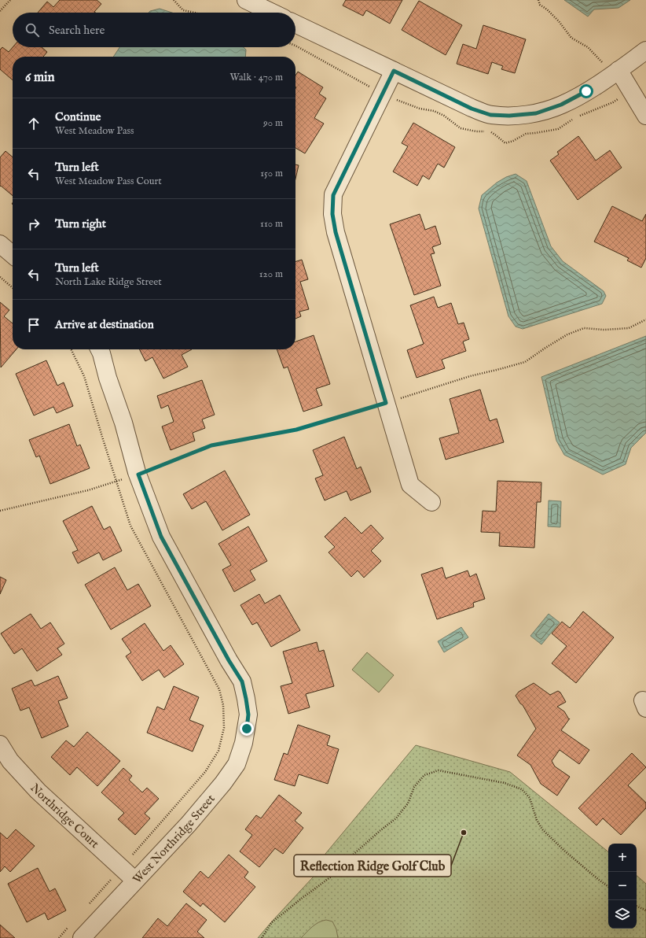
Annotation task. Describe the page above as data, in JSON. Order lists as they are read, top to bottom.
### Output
{
  "streets": {
    "street": ["Northridge Court", "West Northridge Street"]
  },
  "crossings": [
    ["Northridge Court", "West Northridge Street"]
  ],
  "places": ["Reflection Ridge Golf Club"],
  "page": {
    "search": "Search here",
    "heading": ["6 min", "Walk · 470 m"],
    "list": [
      ["Continue", "West Meadow Pass", "90 m"],
      ["Turn left", "West Meadow Pass Court", "150 m"],
      ["Turn right", "110 m"],
      ["Turn left", "North Lake Ridge Street", "120 m"],
      "Arrive at destination"
    ],
    "map_buttons": ["+", "−"]
  }
}
